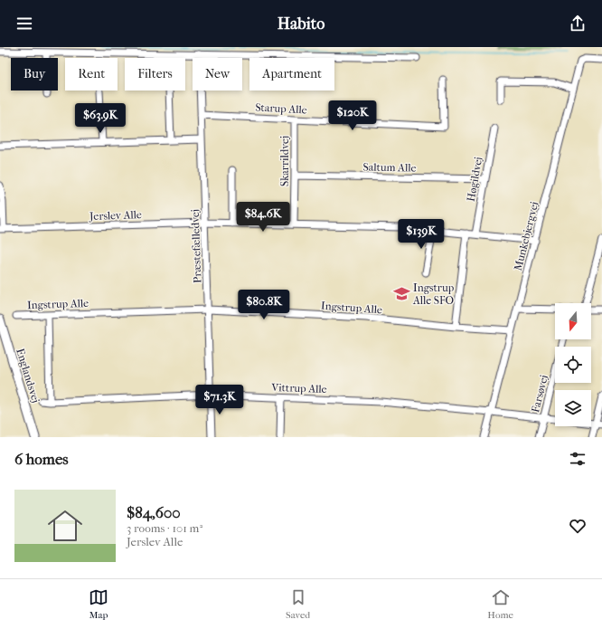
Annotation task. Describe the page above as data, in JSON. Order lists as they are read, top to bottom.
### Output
{
  "streets": {
    "main road": ["Englandsvej"],
    "street": [
      "Starup Alle",
      "Skarrildvej",
      "Saltum Alle",
      "Høgildvej",
      "Jerslev Alle",
      "Munkebjergvej",
      "Præstefælledvej",
      "Ingstrup Alle",
      "Vittrup Alle",
      "Farsøvej"
    ]
  },
  "crossings": [
    ["Starup Alle", "Skarrildvej"],
    ["Starup Alle", "Præstefælledvej"],
    ["Skarrildvej", "Saltum Alle"],
    ["Skarrildvej", "Jerslev Alle"],
    ["Saltum Alle", "Høgildvej"],
    ["Høgildvej", "Jerslev Alle"],
    ["Jerslev Alle", "Munkebjergvej"],
    ["Jerslev Alle", "Præstefælledvej"],
    ["Munkebjergvej", "Ingstrup Alle"],
    ["Munkebjergvej", "Vittrup Alle"],
    ["Præstefælledvej", "Ingstrup Alle"],
    ["Præstefælledvej", "Vittrup Alle"],
    ["Vittrup Alle", "Farsøvej"]
  ],
  "places": {
    "school or university": ["Ingstrup Alle SFO"]
  },
  "north": "bottom",
  "page": {
    "header": "Habito",
    "chip": [
      "Buy",
      "Rent",
      "Filters",
      "New",
      "Apartment"
    ],
    "price": [
      "$120K",
      "$63.9K",
      "$84.6K",
      "$139K",
      "$80.8K",
      "$71.3K"
    ],
    "heading": "6 homes",
    "list": [
      {
        "name": "$84,600",
        "note": "3 rooms · 101 m² · Jerslev Alle"
      }
    ],
    "tabs": ["Map", "Saved", "Home"]
  }
}
